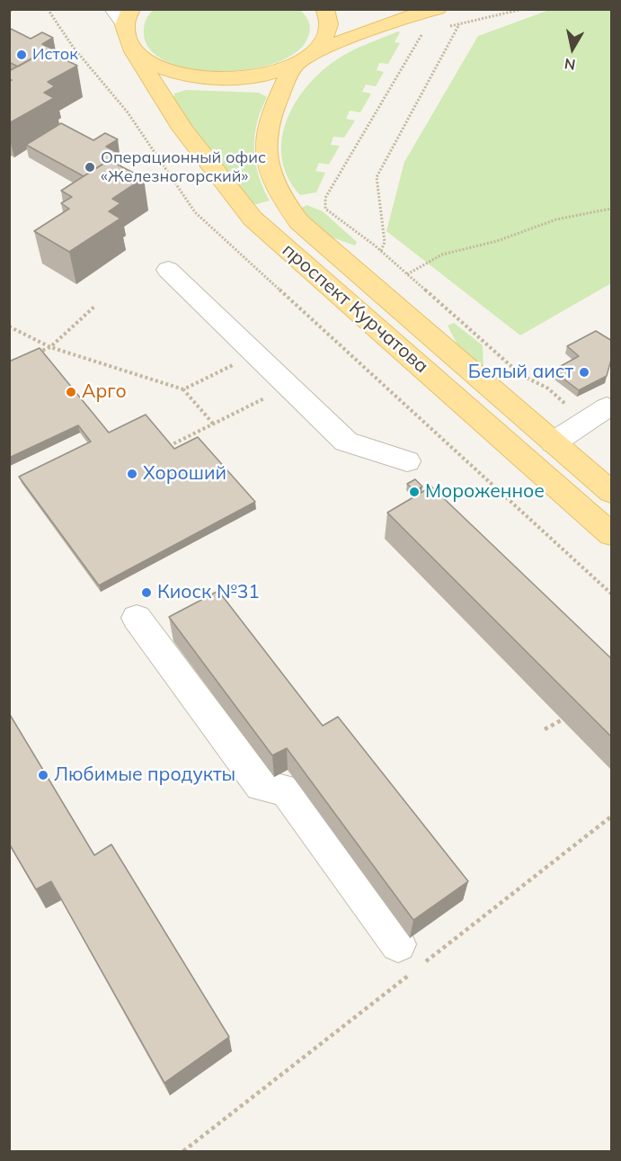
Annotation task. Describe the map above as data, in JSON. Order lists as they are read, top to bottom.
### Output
{
  "streets": {
    "main road": ["проспект Курчатова"]
  },
  "places": [
    "Исток",
    "Операционный офис «Железногорский»",
    "Белый аист",
    "Арго",
    "Хороший",
    "Мороженное",
    "Киоск №31",
    "Любимые продукты"
  ],
  "north": "bottom"
}
